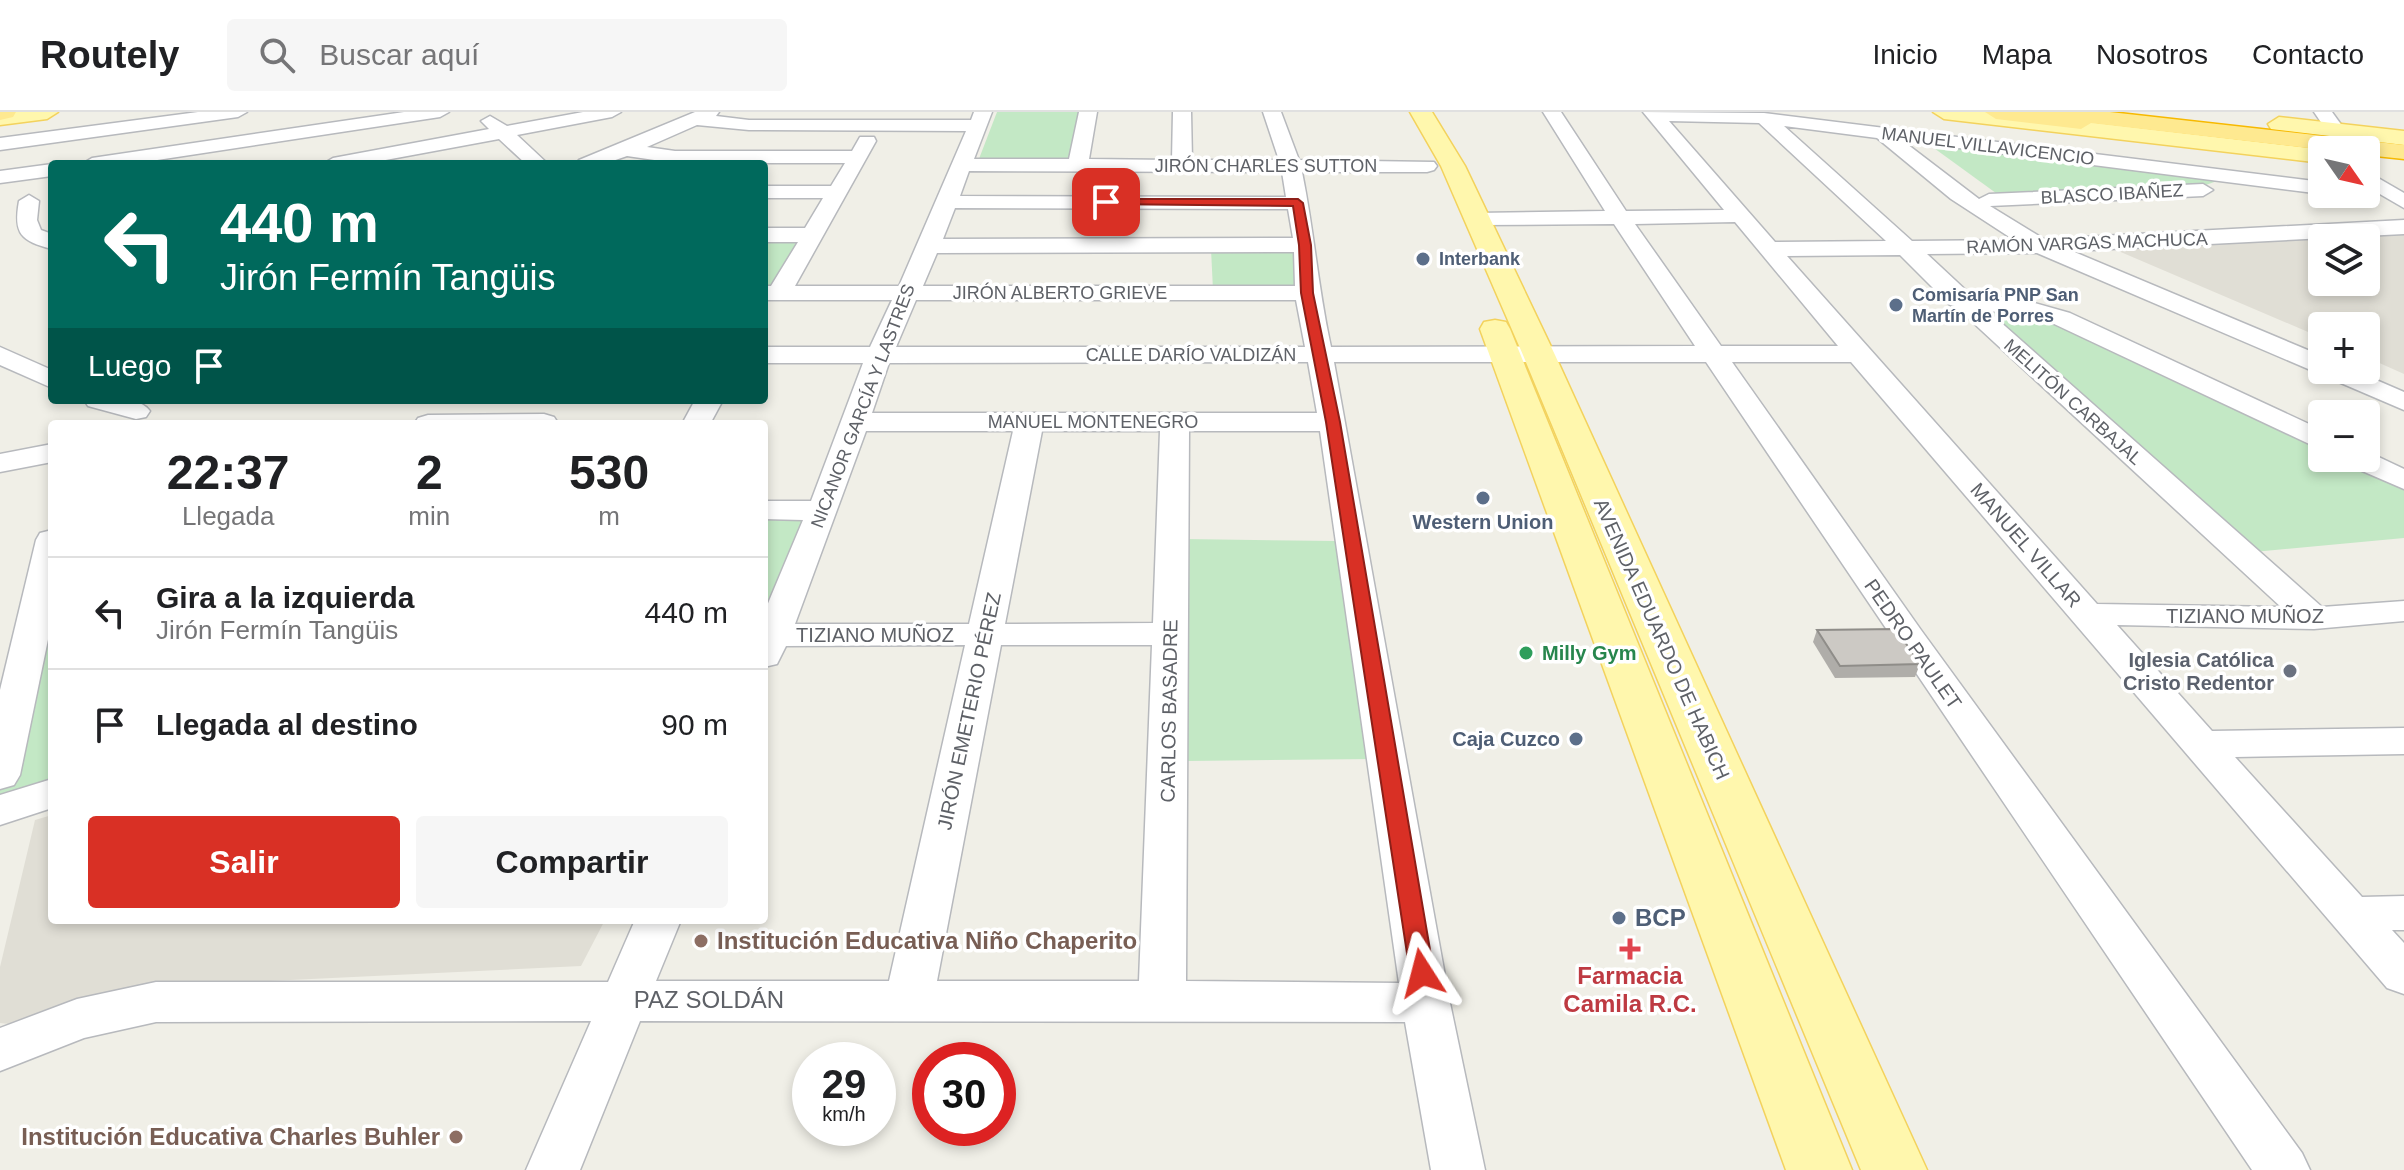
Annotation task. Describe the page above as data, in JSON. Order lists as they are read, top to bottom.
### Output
{
  "streets": {
    "main road": ["AVENIDA EDUARDO DE HABICH"],
    "street": [
      "MANUEL VILLAVICENCIO",
      "JIRÓN CHARLES SUTTON",
      "BLASCO IBAÑEZ",
      "RAMÓN VARGAS MACHUCA",
      "JIRÓN ALBERTO GRIEVE",
      "CALLE DARÍO VALDIZÁN",
      "MELITÓN CARBAJAL",
      "NICANOR GARCÍA Y LASTRES",
      "MANUEL MONTENEGRO",
      "MANUEL VILLAR",
      "TIZIANO MUÑOZ",
      "PEDRO PAULET",
      "JIRÓN EMETERIO PÉREZ",
      "CARLOS BASADRE",
      "PAZ SOLDÁN"
    ]
  },
  "crossings": [
    ["MANUEL VILLAVICENCIO", "BLASCO IBAÑEZ"],
    ["MANUEL VILLAVICENCIO", "MELITÓN CARBAJAL"],
    ["MANUEL VILLAVICENCIO", "MANUEL VILLAR"],
    ["JIRÓN CHARLES SUTTON", "NICANOR GARCÍA Y LASTRES"],
    ["RAMÓN VARGAS MACHUCA", "MELITÓN CARBAJAL"],
    ["RAMÓN VARGAS MACHUCA", "MANUEL VILLAR"],
    ["JIRÓN ALBERTO GRIEVE", "NICANOR GARCÍA Y LASTRES"],
    ["CALLE DARÍO VALDIZÁN", "NICANOR GARCÍA Y LASTRES"],
    ["CALLE DARÍO VALDIZÁN", "MANUEL VILLAR"],
    ["CALLE DARÍO VALDIZÁN", "AVENIDA EDUARDO DE HABICH"],
    ["CALLE DARÍO VALDIZÁN", "PEDRO PAULET"],
    ["MELITÓN CARBAJAL", "TIZIANO MUÑOZ"],
    ["NICANOR GARCÍA Y LASTRES", "MANUEL MONTENEGRO"],
    ["NICANOR GARCÍA Y LASTRES", "TIZIANO MUÑOZ"],
    ["MANUEL MONTENEGRO", "JIRÓN EMETERIO PÉREZ"],
    ["MANUEL MONTENEGRO", "CARLOS BASADRE"],
    ["MANUEL VILLAR", "TIZIANO MUÑOZ"],
    ["TIZIANO MUÑOZ", "JIRÓN EMETERIO PÉREZ"],
    ["TIZIANO MUÑOZ", "CARLOS BASADRE"],
    ["JIRÓN EMETERIO PÉREZ", "PAZ SOLDÁN"],
    ["CARLOS BASADRE", "PAZ SOLDÁN"]
  ],
  "places": {
    "other": [
      "Interbank",
      "Comisaría PNP San Martín de Porres",
      "Western Union",
      "Milly Gym",
      "Iglesia Católica Cristo Redentor",
      "Caja Cuzco",
      "BCP",
      "Institución Educativa Niño Chaperito",
      "Institución Educativa Charles Buhler"
    ],
    "health": ["Farmacia Camila R.C."]
  },
  "north": "bottom right",
  "page": {
    "header": "Routely",
    "search": "Buscar aquí",
    "nav": [
      "Inicio",
      "Mapa",
      "Nosotros",
      "Contacto"
    ],
    "map_buttons": ["+", "−"],
    "turn": ["440 m", "Jirón Fermín Tangüis"],
    "then": "Luego",
    "eta": [
      "22:37",
      "Llegada",
      "2",
      "min",
      "530",
      "m"
    ],
    "list": [
      {
        "name": "Gira a la izquierda",
        "note": "Jirón Fermín Tangüis",
        "value": "440 m"
      },
      {
        "name": "Llegada al destino",
        "value": "90 m"
      }
    ],
    "buttons": ["Salir", "Compartir"],
    "speed": "29 km/h",
    "limit": "30"
  }
}
